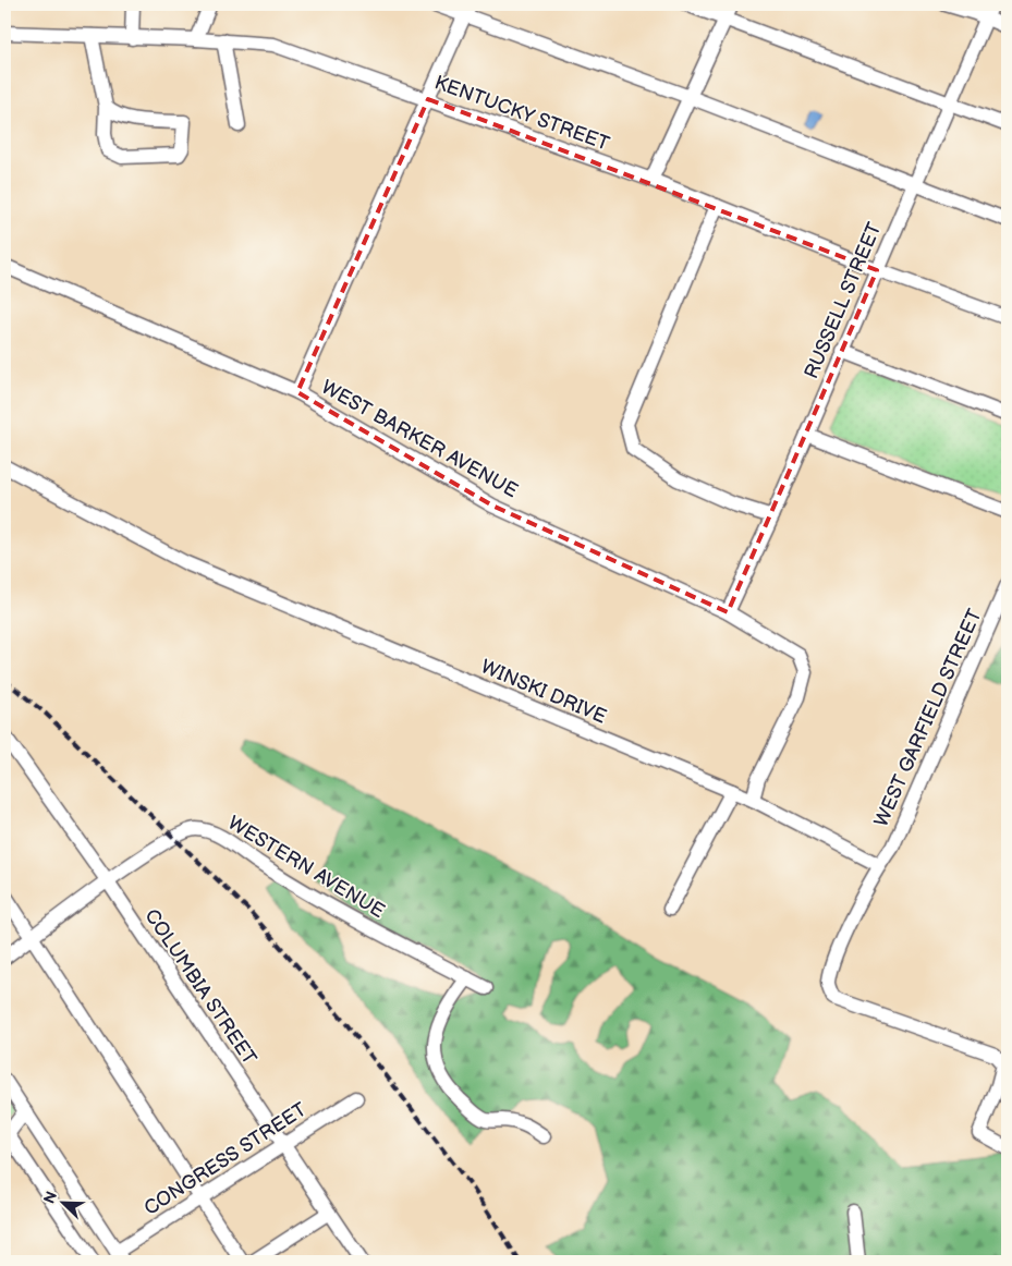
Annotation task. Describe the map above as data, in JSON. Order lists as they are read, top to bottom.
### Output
{
  "streets": {
    "street": [
      "KENTUCKY STREET",
      "RUSSELL STREET",
      "WEST BARKER AVENUE",
      "WINSKI DRIVE",
      "WEST GARFIELD STREET",
      "WESTERN AVENUE",
      "COLUMBIA STREET",
      "CONGRESS STREET"
    ]
  },
  "crossings": [
    ["KENTUCKY STREET", "RUSSELL STREET"],
    ["KENTUCKY STREET", "WEST BARKER AVENUE"],
    ["RUSSELL STREET", "WEST BARKER AVENUE"],
    ["WEST BARKER AVENUE", "WINSKI DRIVE"],
    ["WINSKI DRIVE", "WEST GARFIELD STREET"],
    ["WESTERN AVENUE", "COLUMBIA STREET"],
    ["COLUMBIA STREET", "CONGRESS STREET"]
  ],
  "north": "top left"
}
